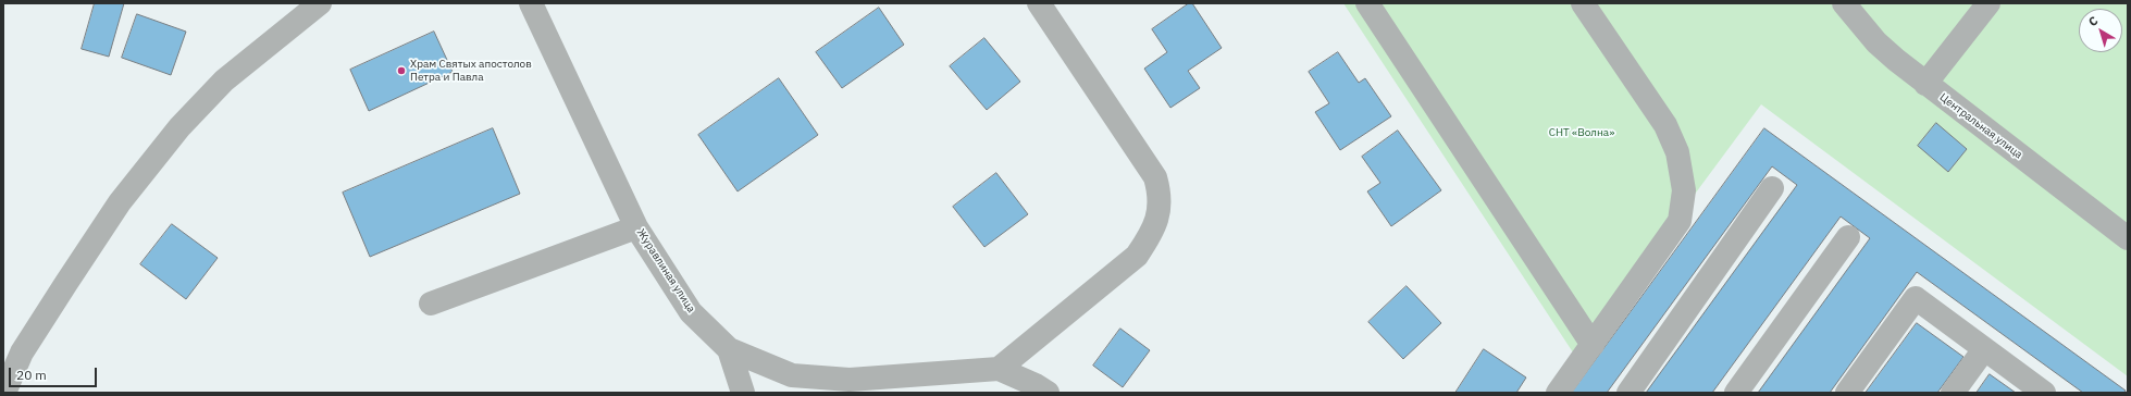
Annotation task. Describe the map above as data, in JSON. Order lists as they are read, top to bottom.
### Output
{
  "streets": {
    "street": ["Центральная улица", "Журавлиная улица"]
  },
  "parks": ["СНТ «Волна»"],
  "places": ["Храм Святых апостолов Петра и Павла"],
  "scale_bar": "20 m",
  "north": "top left"
}
